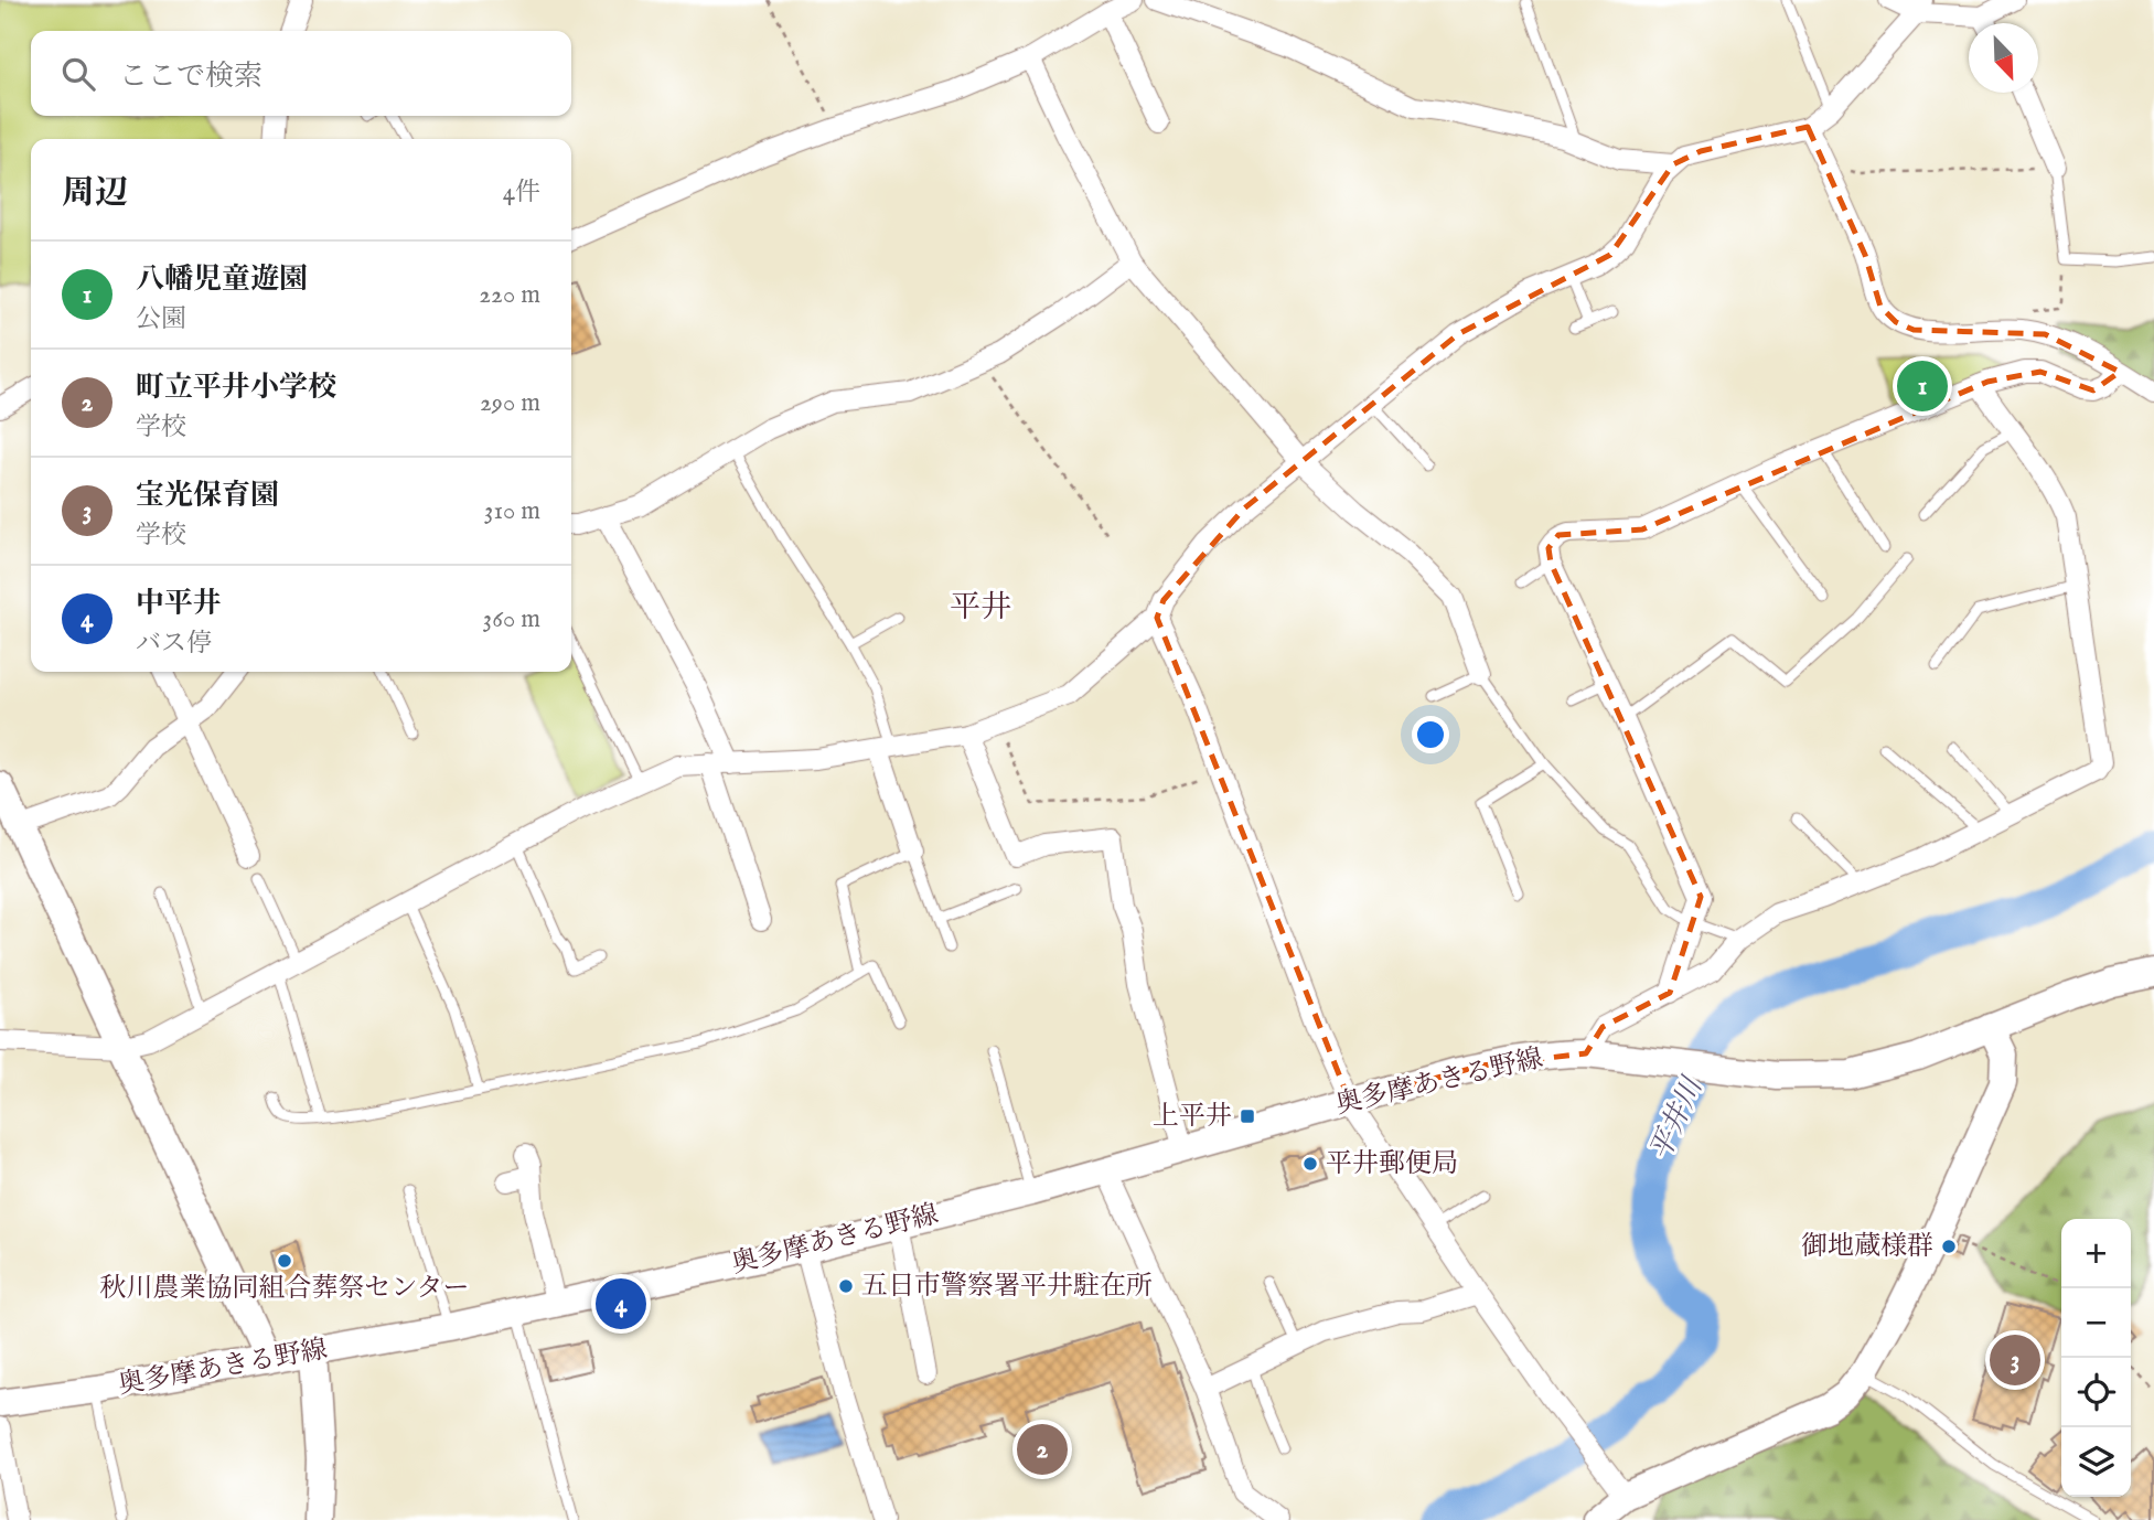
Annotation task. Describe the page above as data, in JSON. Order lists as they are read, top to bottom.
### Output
{
  "streets": {
    "main road": ["奥多摩あきる野線"]
  },
  "districts": ["平井"],
  "water": ["平井川"],
  "places": {
    "transit": ["上平井"],
    "other": [
      "平井郵便局",
      "御地蔵様群",
      "秋川農業協同組合葬祭センター",
      "五日市警察署平井駐在所"
    ]
  },
  "north": "bottom right",
  "page": {
    "search": "ここで検索",
    "heading": ["周辺", "4件"],
    "list": [
      {
        "mark": "1",
        "name": "八幡児童遊園",
        "note": "公園",
        "value": "220 m"
      },
      {
        "mark": "2",
        "name": "町立平井小学校",
        "note": "学校",
        "value": "290 m"
      },
      {
        "mark": "3",
        "name": "宝光保育園",
        "note": "学校",
        "value": "310 m"
      },
      {
        "mark": "4",
        "name": "中平井",
        "note": "バス停",
        "value": "360 m"
      }
    ],
    "pins": [
      "1",
      "4",
      "3",
      "2"
    ],
    "map_buttons": ["+", "−"]
  }
}
